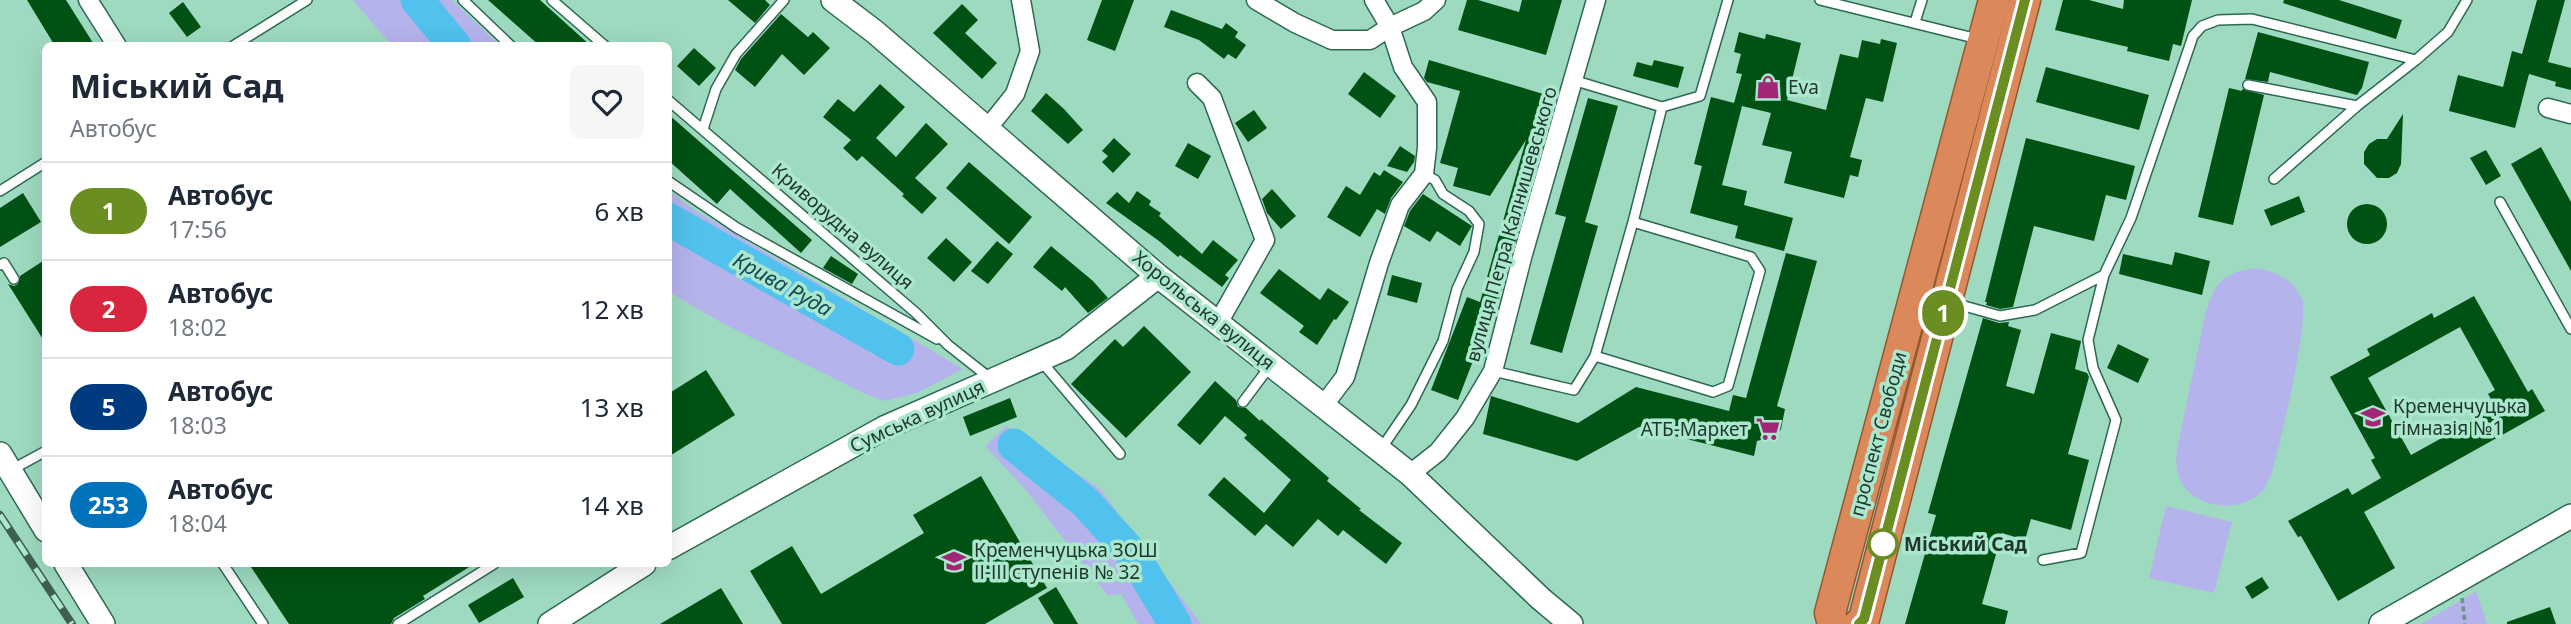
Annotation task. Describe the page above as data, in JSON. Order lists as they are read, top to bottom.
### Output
{
  "streets": {
    "highway": ["проспект Свободи"],
    "street": ["вулиця Петра Калнишевського", "Хорольська вулиця", "Сумська вулиця"],
    "lane": ["Криворудна вулиця"]
  },
  "crossings": [
    ["вулиця Петра Калнишевського", "Хорольська вулиця"],
    ["Криворудна вулиця", "Сумська вулиця"],
    ["Хорольська вулиця", "Сумська вулиця"]
  ],
  "water": ["Крива Руда"],
  "places": {
    "shop": ["Eva"],
    "school or university": ["Кременчуцька гімназія №1", "Кременчуцька ЗОШ ІІ-ІІІ ступенів № 32"],
    "supermarket": ["АТБ-Маркет"],
    "other": ["Міський Сад"]
  },
  "lines": ["bus line 1"],
  "page": {
    "on_map": "1",
    "heading": ["Міський Сад", "Автобус"],
    "list": [
      {
        "mark": "1",
        "name": "Автобус",
        "note": "17:56",
        "value": "6 хв"
      },
      {
        "mark": "2",
        "name": "Автобус",
        "note": "18:02",
        "value": "12 хв"
      },
      {
        "mark": "5",
        "name": "Автобус",
        "note": "18:03",
        "value": "13 хв"
      },
      {
        "mark": "253",
        "name": "Автобус",
        "note": "18:04",
        "value": "14 хв"
      }
    ]
  }
}
